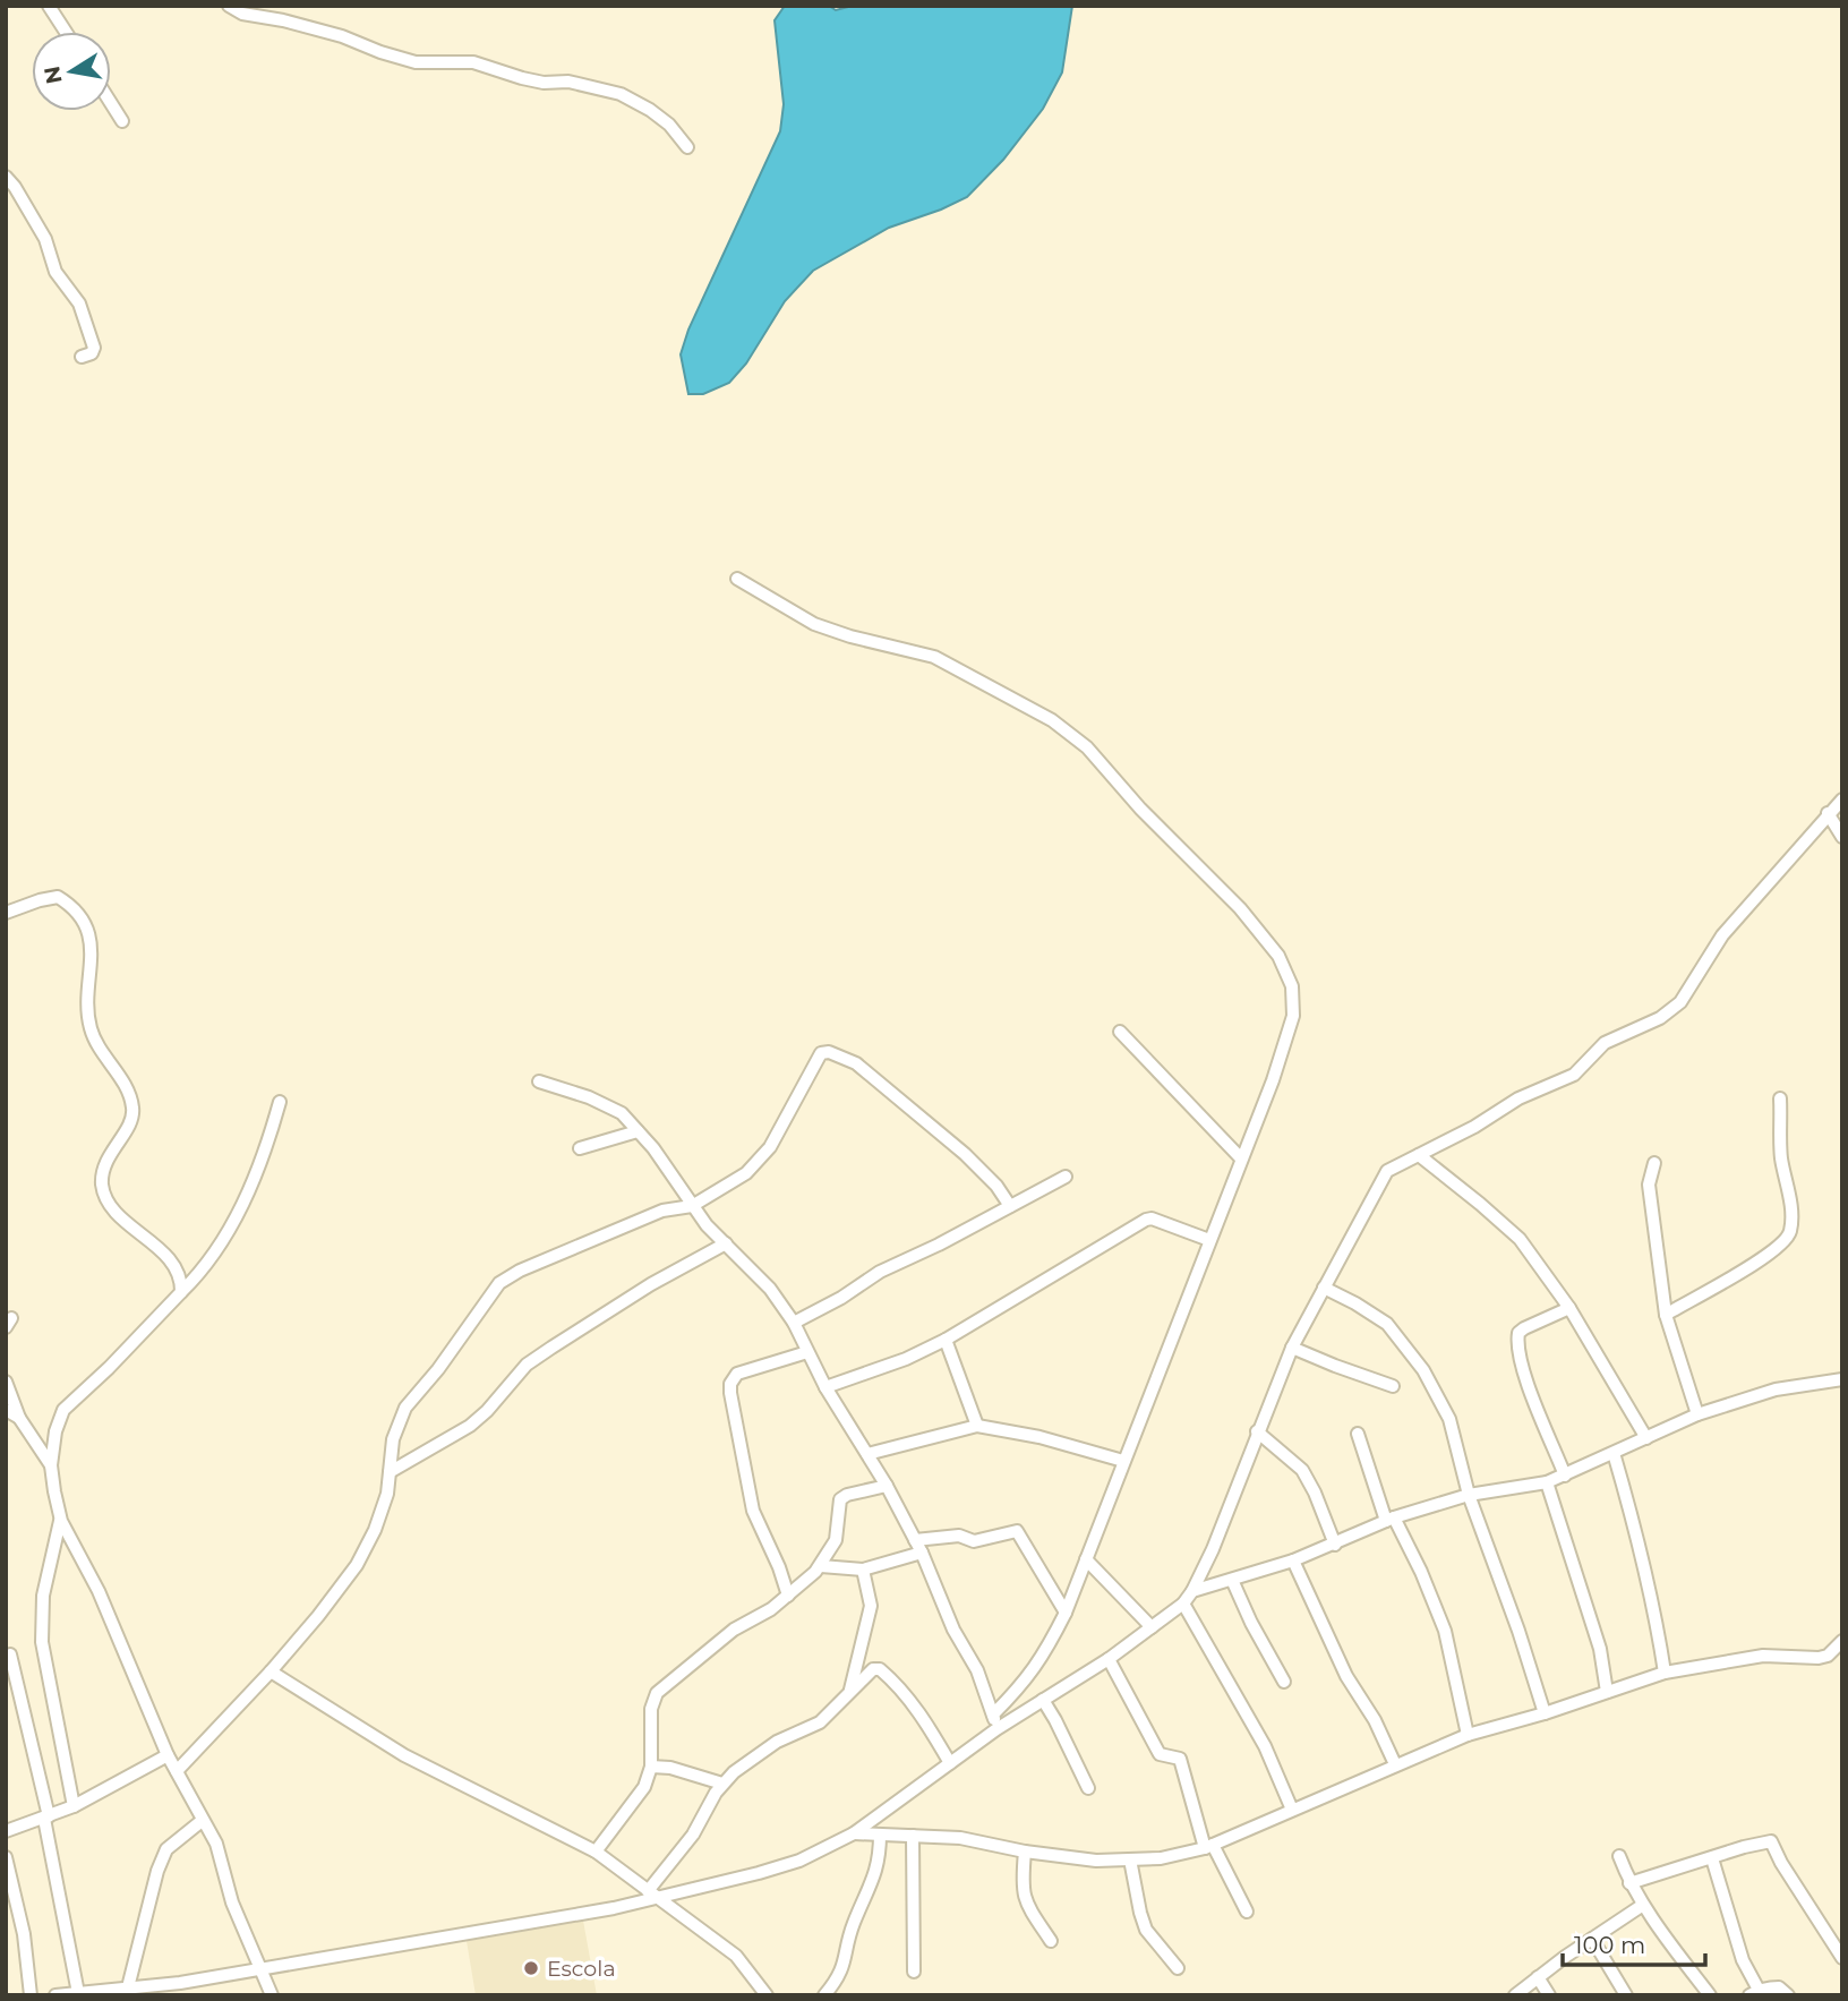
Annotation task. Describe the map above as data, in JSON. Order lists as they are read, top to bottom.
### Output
{
  "places": ["Escola"],
  "scale_bar": "100 m",
  "north": "left"
}
